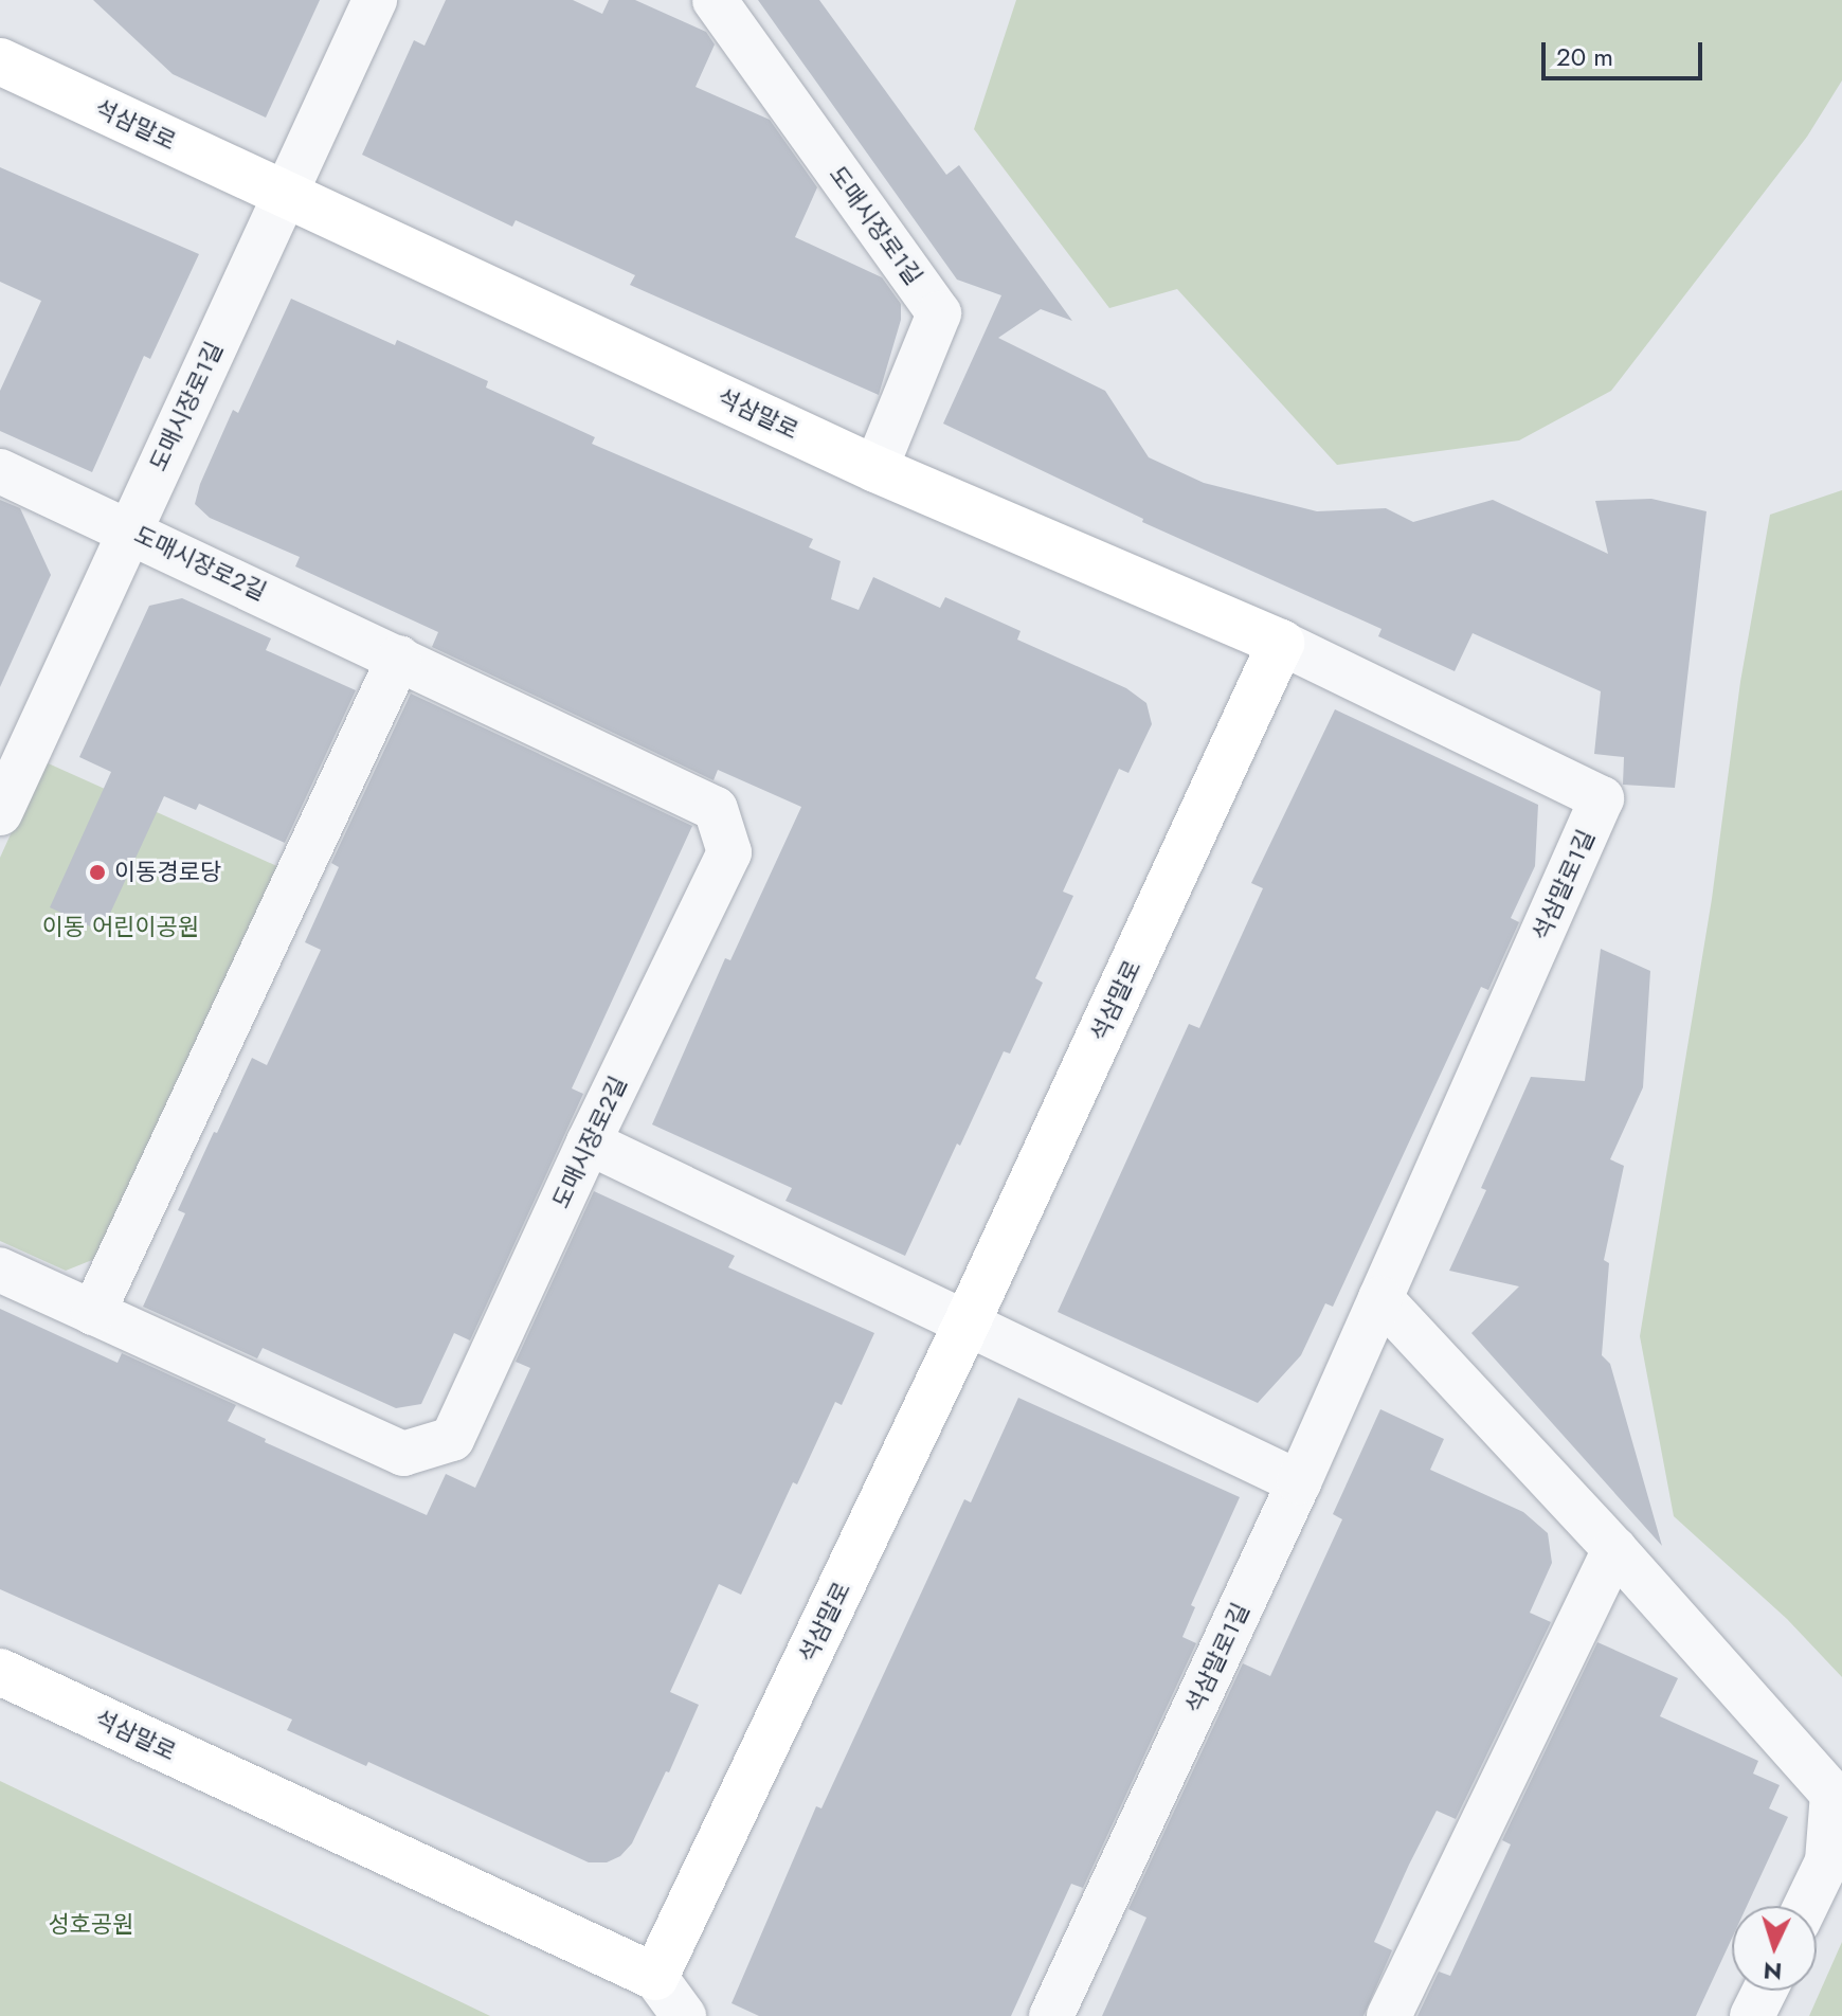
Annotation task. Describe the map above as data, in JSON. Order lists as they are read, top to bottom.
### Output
{
  "streets": {
    "street": [
      "석삼말로",
      "도매시장로1길",
      "도매시장로2길",
      "석삼말로1길"
    ]
  },
  "crossings": [
    ["석삼말로", "도매시장로1길"],
    ["석삼말로", "석삼말로1길"],
    ["도매시장로1길", "도매시장로2길"]
  ],
  "parks": ["이동 어린이공원", "성호공원"],
  "places": ["이동경로당"],
  "scale_bar": "20 m",
  "north": "bottom"
}
